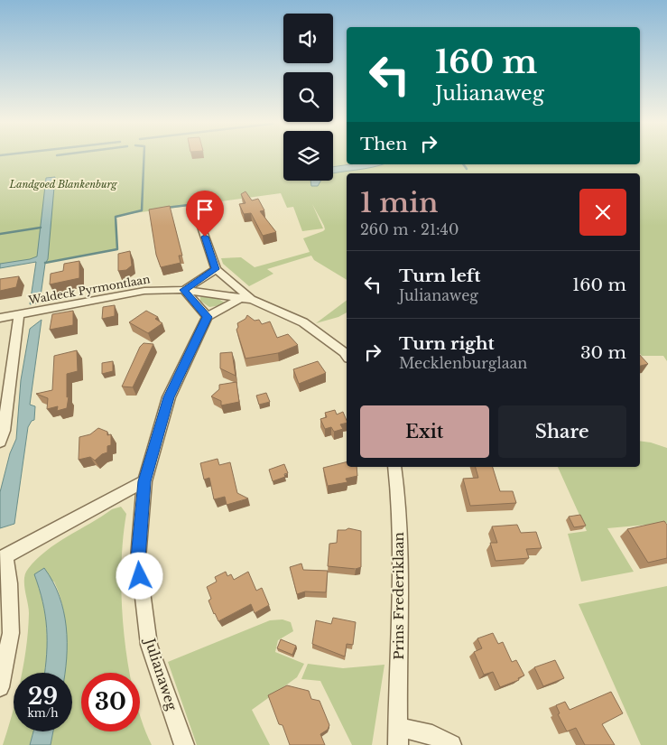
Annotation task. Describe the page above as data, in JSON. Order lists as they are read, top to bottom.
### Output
{
  "streets": {
    "street": ["Waldeck Pyrmontlaan", "Prins Frederiklaan", "Julianaweg"]
  },
  "parks": ["Landgoed Blankenburg"],
  "page": {
    "turn": ["160 m", "Julianaweg"],
    "then": "Then",
    "heading": ["1 min", "260 m · 21:40"],
    "list": [
      {
        "name": "Turn left",
        "note": "Julianaweg",
        "value": "160 m"
      },
      {
        "name": "Turn right",
        "note": "Mecklenburglaan",
        "value": "30 m"
      }
    ],
    "buttons": ["Exit", "Share"],
    "speed": "29 km/h",
    "limit": "30"
  }
}
